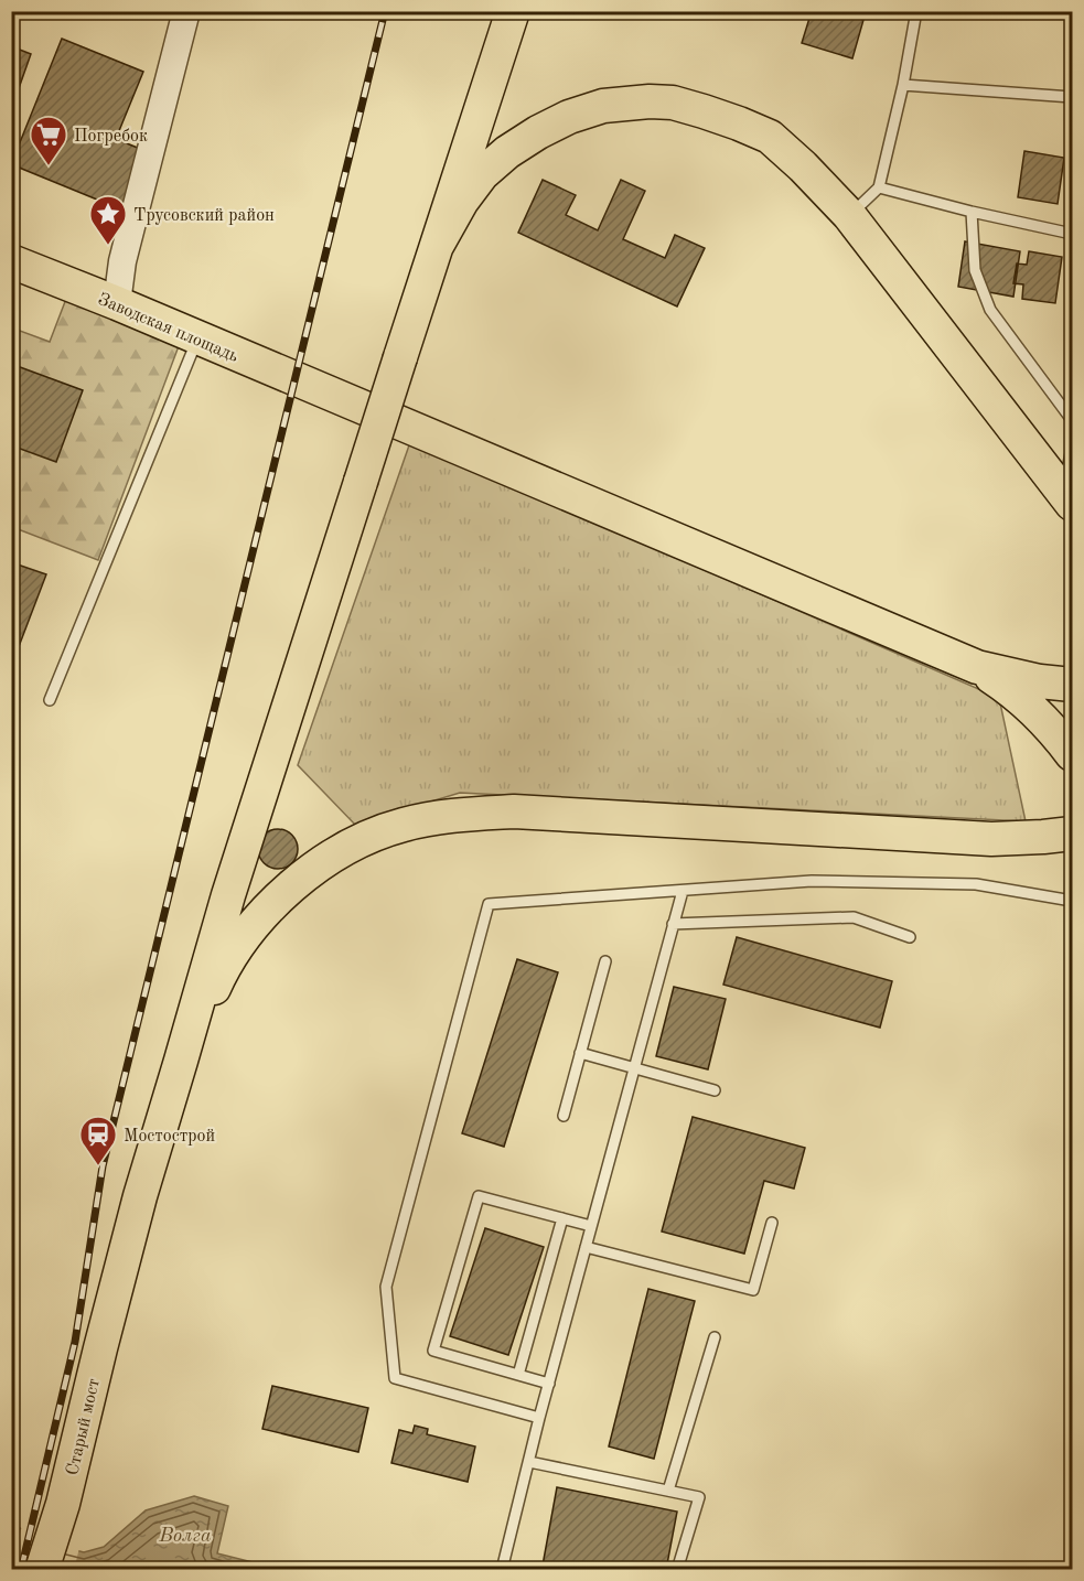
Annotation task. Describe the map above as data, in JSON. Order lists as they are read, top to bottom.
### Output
{
  "streets": {
    "main road": ["Заводская площадь", "Старый мост"]
  },
  "water": ["Волга"],
  "places": {
    "supermarket": ["Погребок"],
    "place": ["Трусовский район"],
    "station": ["Мостострой"]
  }
}
